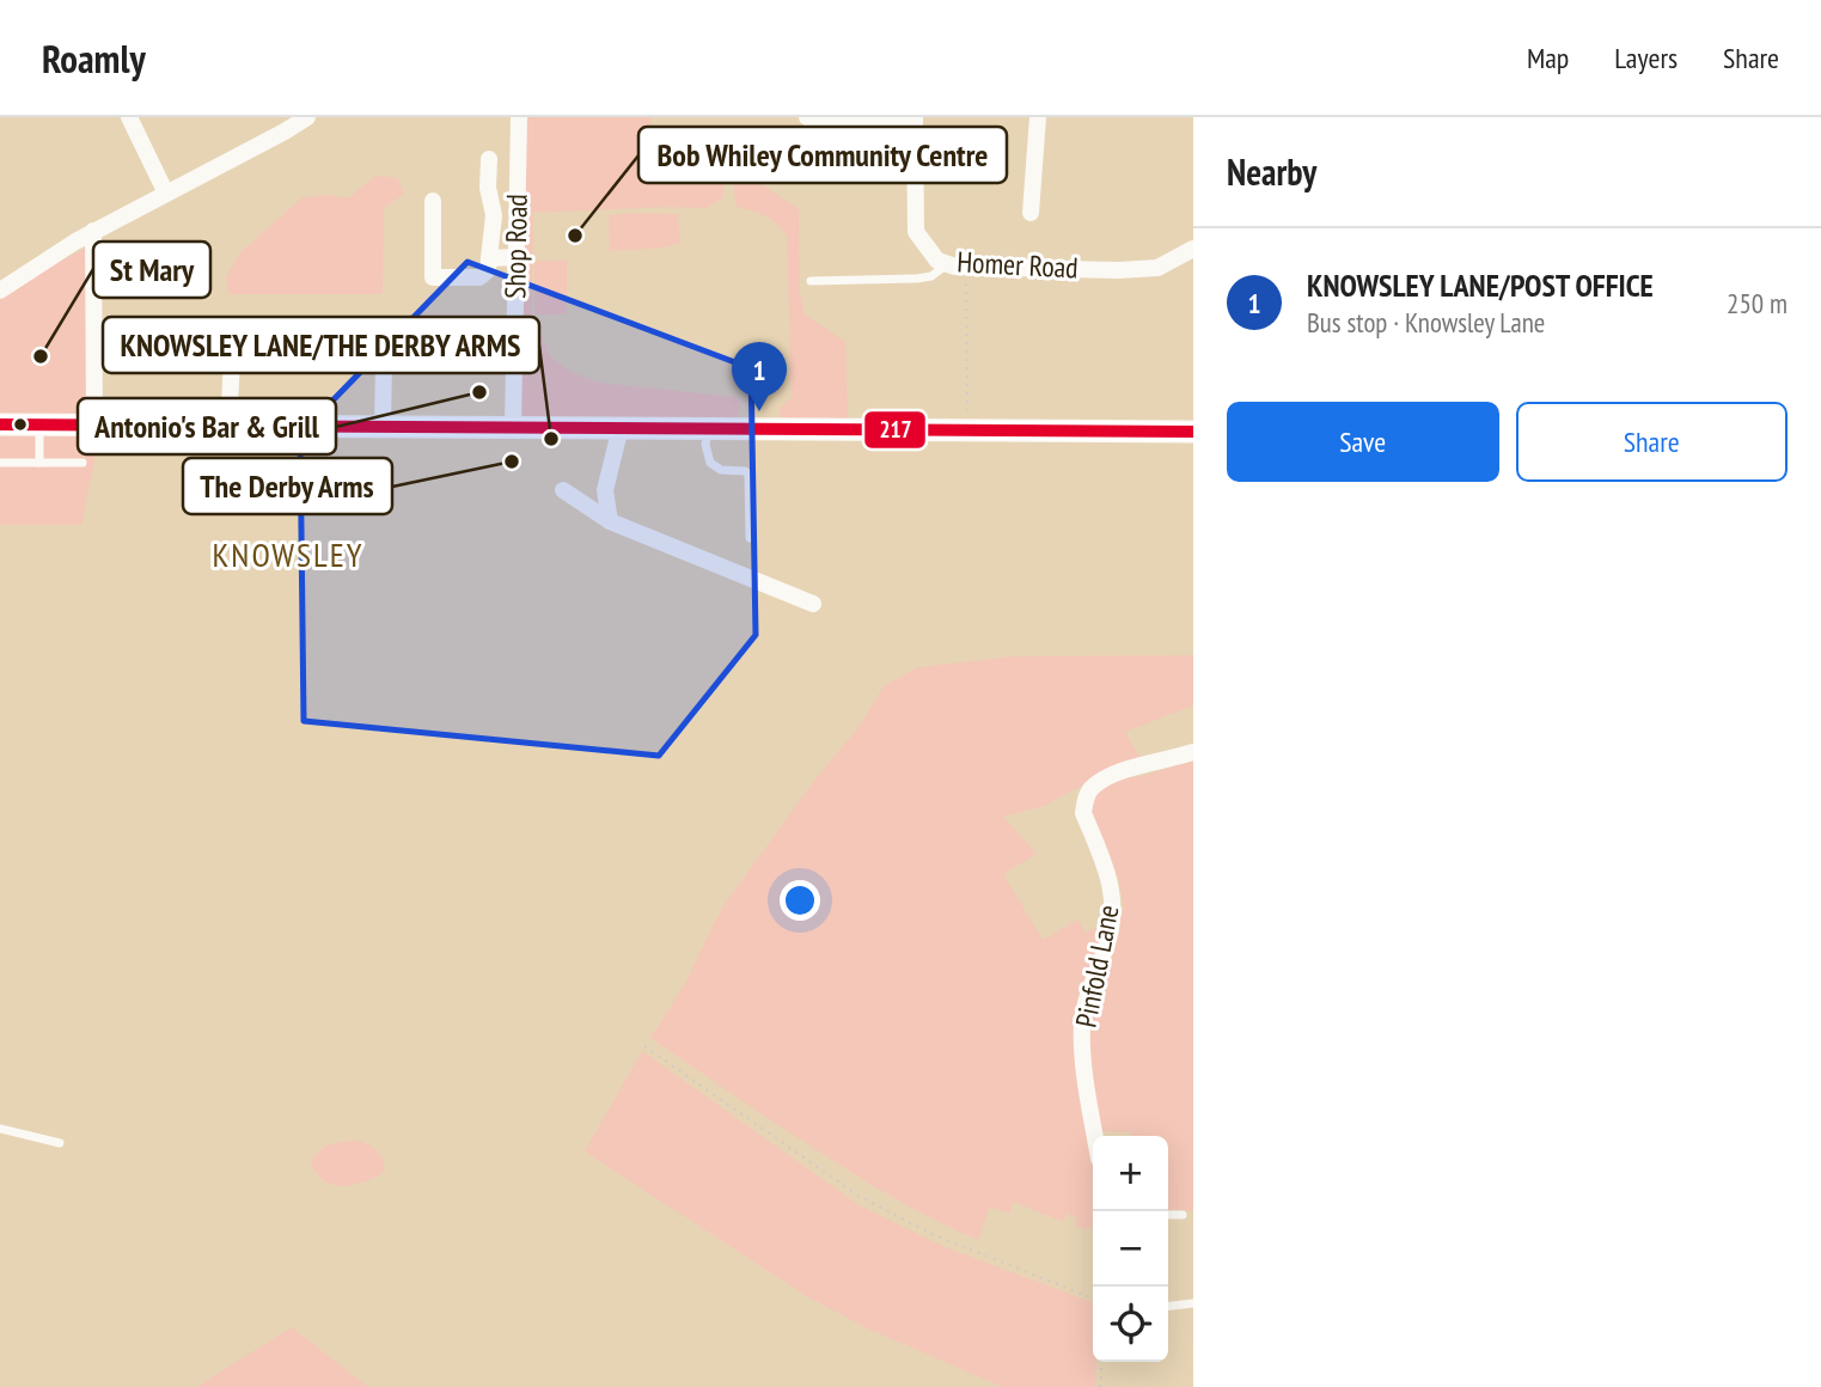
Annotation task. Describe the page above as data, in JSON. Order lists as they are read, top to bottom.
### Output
{
  "streets": {
    "street": ["Shop Road", "Homer Road", "Pinfold Lane"]
  },
  "districts": ["KNOWSLEY"],
  "places": [
    "Bob Whiley Community Centre",
    "St Mary",
    "Antonio's Bar & Grill",
    "KNOWSLEY LANE/THE DERBY ARMS",
    "The Derby Arms"
  ],
  "lines": ["transit line 217"],
  "page": {
    "header": "Roamly",
    "nav": ["Map", "Layers", "Share"],
    "heading": "Nearby",
    "list": [
      {
        "mark": "1",
        "name": "KNOWSLEY LANE/POST OFFICE",
        "note": "Bus stop · Knowsley Lane",
        "value": "250 m"
      }
    ],
    "pins": "1",
    "buttons": ["Save", "Share"],
    "map_buttons": ["+", "−"]
  }
}
